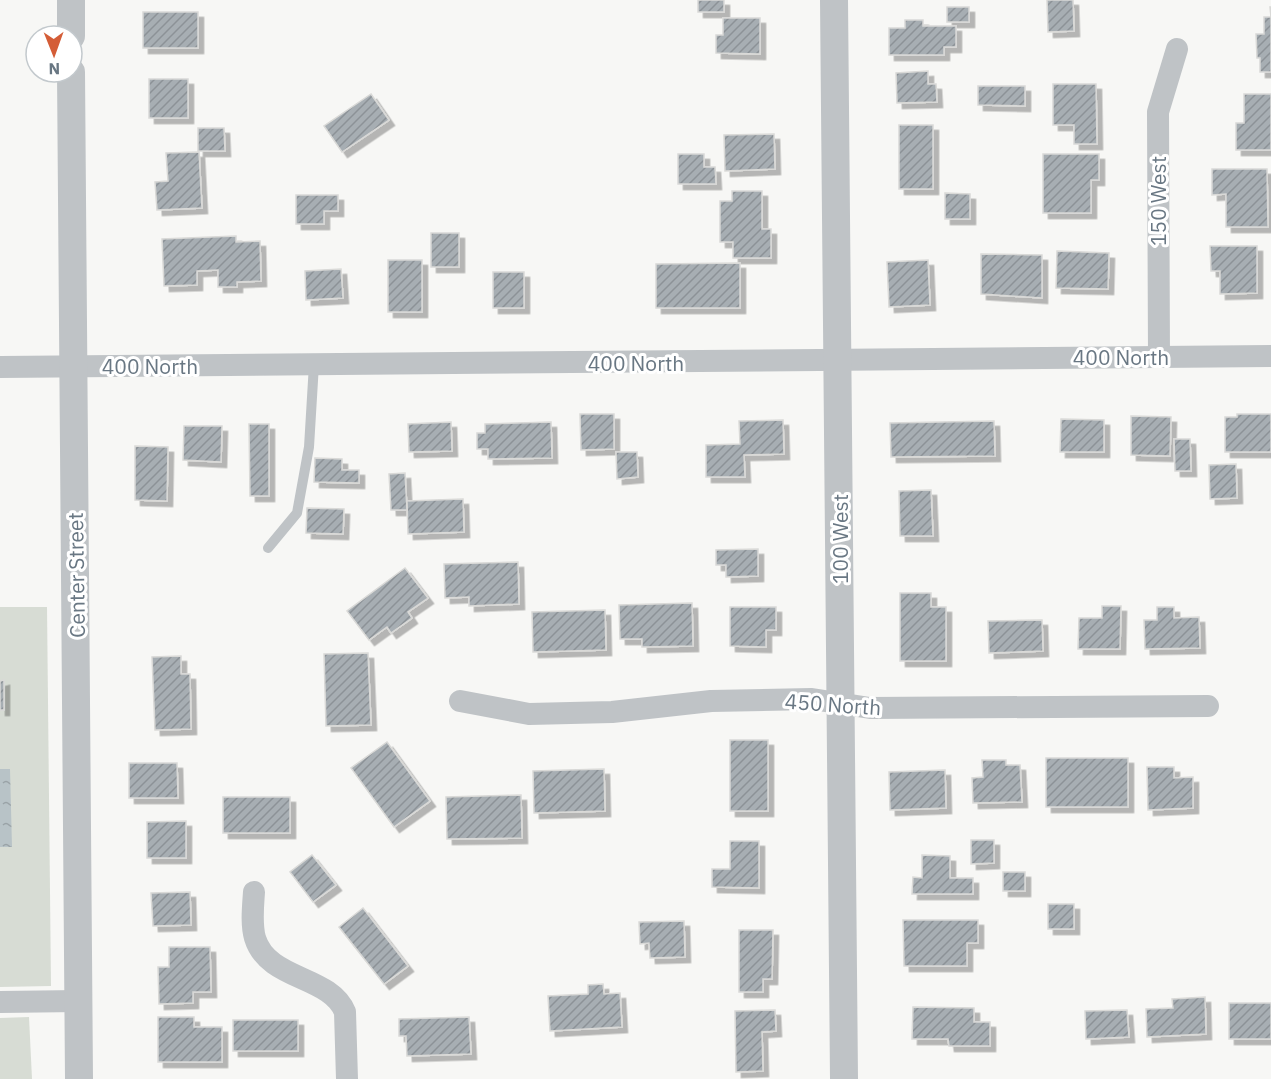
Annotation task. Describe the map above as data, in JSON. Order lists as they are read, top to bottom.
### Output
{
  "streets": {
    "street": [
      "150 West",
      "400 North",
      "100 West",
      "Center Street",
      "450 North"
    ]
  },
  "crossings": [
    ["150 West", "400 North"],
    ["400 North", "100 West"],
    ["400 North", "Center Street"],
    ["100 West", "450 North"]
  ],
  "north": "bottom"
}
